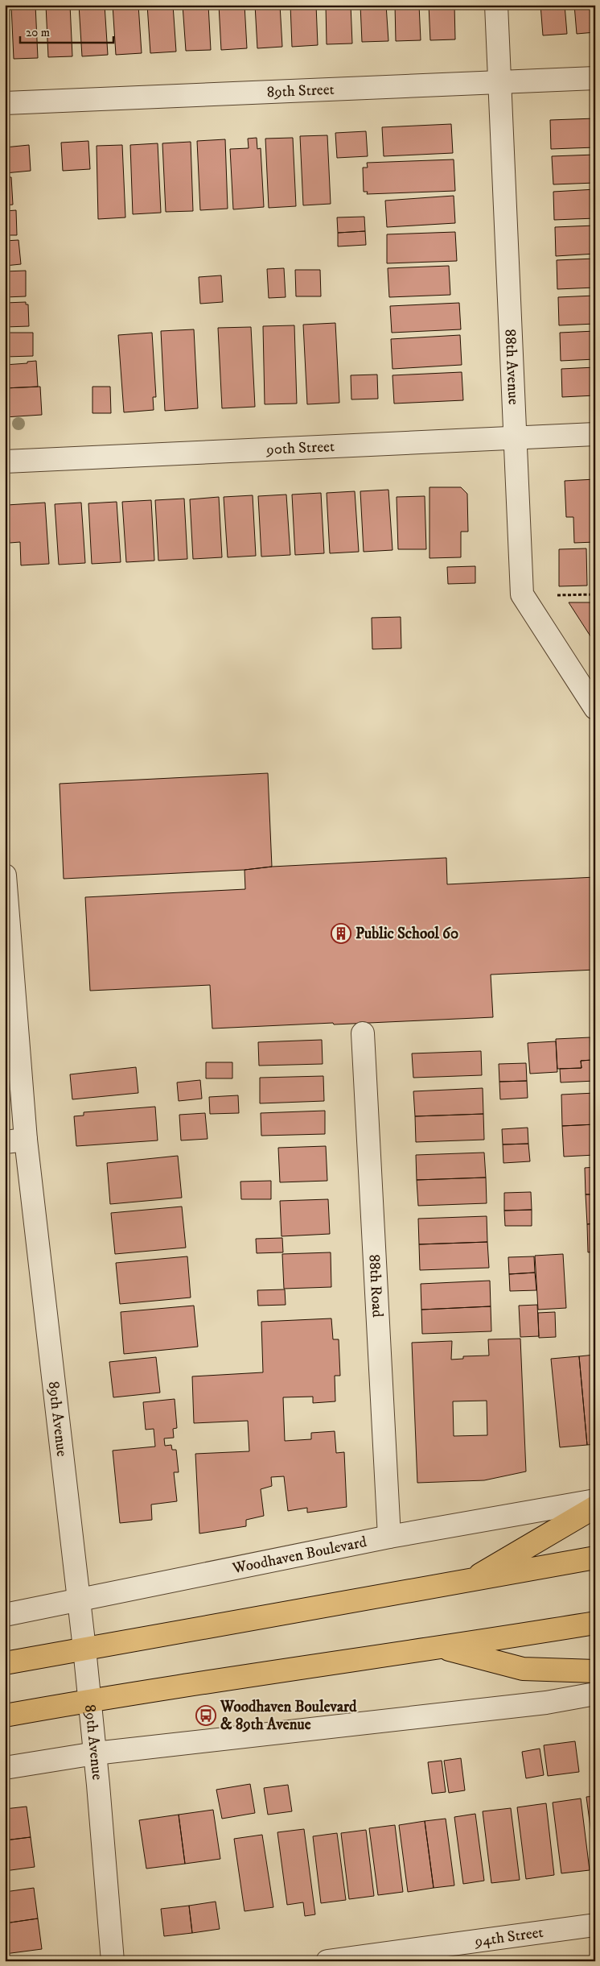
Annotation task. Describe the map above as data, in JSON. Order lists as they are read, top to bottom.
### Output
{
  "streets": {
    "street": [
      "89th Street",
      "88th Avenue",
      "90th Street",
      "88th Road",
      "89th Avenue",
      "Woodhaven Boulevard",
      "94th Street"
    ]
  },
  "crossings": [
    ["89th Street", "88th Avenue"],
    ["88th Avenue", "90th Street"],
    ["88th Road", "Woodhaven Boulevard"],
    ["89th Avenue", "Woodhaven Boulevard"]
  ],
  "places": {
    "building": ["Public School 60"],
    "bus stop": ["Woodhaven Boulevard & 89th Avenue"]
  },
  "scale_bar": "20 m"
}
